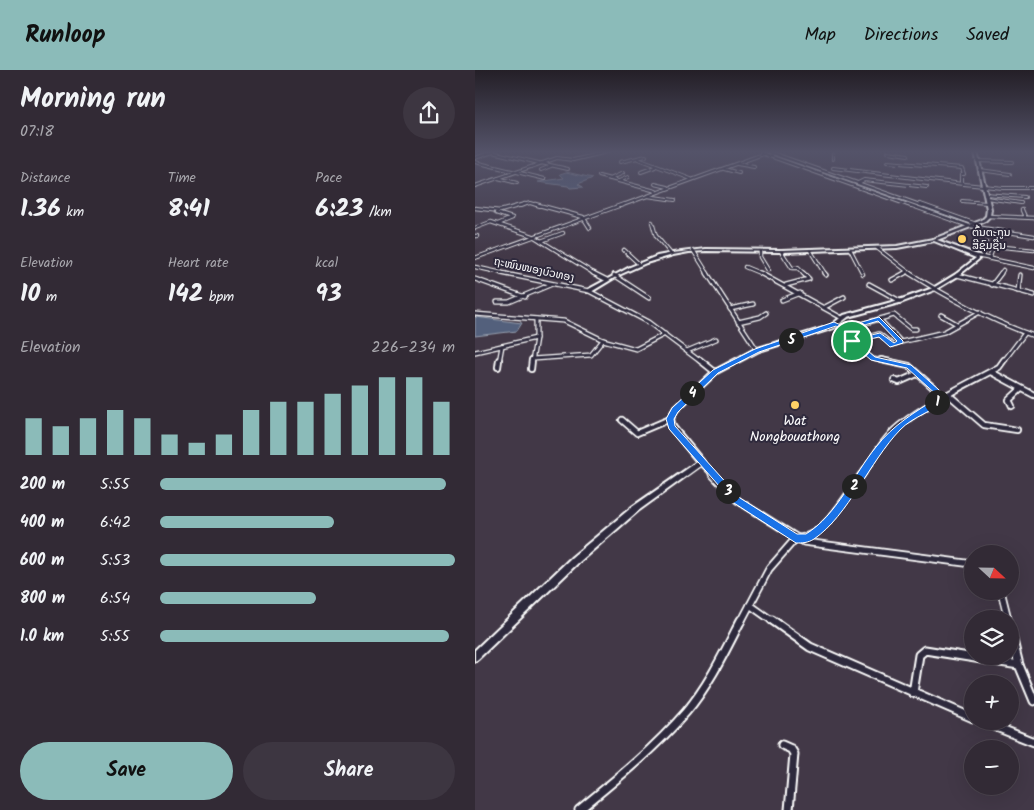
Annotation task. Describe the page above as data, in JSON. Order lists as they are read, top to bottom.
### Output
{
  "streets": {
    "street": ["ຖະໜົນໜອງບົວທອງ"]
  },
  "places": ["ຕົ້ນຕະກູນ ສີຊົມຊື່ນ", "Wat Nongbouathong"],
  "north": "right",
  "page": {
    "header": "Runloop",
    "nav": ["Map", "Directions", "Saved"],
    "heading": ["Morning run", "07:18"],
    "stats": [
      ["Distance", "1.36 km"],
      ["Time", "8:41"],
      ["Pace", "6:23 /km"],
      ["Elevation", "10 m"],
      ["Heart rate", "142 bpm"],
      ["kcal", "93"]
    ],
    "chart": ["Elevation", "226–234 m"],
    "pins": [
      "5",
      "4",
      "1",
      "2",
      "3"
    ],
    "list": [
      {
        "name": "200 m",
        "note": "5:55"
      },
      {
        "name": "400 m",
        "note": "6:42"
      },
      {
        "name": "600 m",
        "note": "5:53"
      },
      {
        "name": "800 m",
        "note": "6:54"
      },
      {
        "name": "1.0 km",
        "note": "5:55"
      }
    ],
    "map_buttons": ["+", "−"],
    "buttons": ["Save", "Share"]
  }
}
